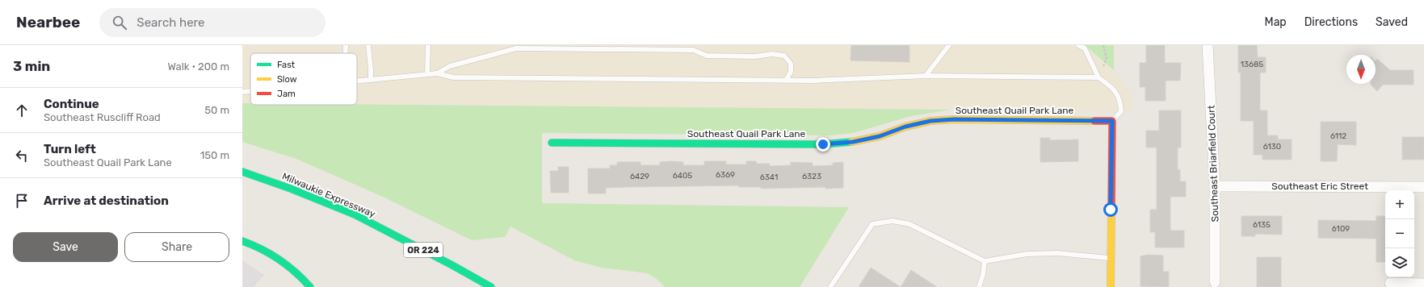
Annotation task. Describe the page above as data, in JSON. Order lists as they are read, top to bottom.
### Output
{
  "streets": {
    "main road": ["Southeast Quail Park Lane", "Milwaukie Expressway", "OR 224"],
    "street": ["Southeast Briarfield Court", "Southeast Eric Street"]
  },
  "crossings": [
    ["Southeast Briarfield Court", "Southeast Eric Street"]
  ],
  "house_numbers": [
    "13685",
    "6112",
    "6130",
    "6369",
    "6405",
    "6429",
    "6323",
    "6341",
    "6135",
    "6109"
  ],
  "legend": ["Fast", "Slow", "Jam"],
  "north": "bottom",
  "page": {
    "header": "Nearbee",
    "search": "Search here",
    "nav": ["Map", "Directions", "Saved"],
    "heading": ["3 min", "Walk · 200 m"],
    "list": [
      ["Continue", "Southeast Ruscliff Road", "50 m"],
      ["Turn left", "Southeast Quail Park Lane", "150 m"],
      "Arrive at destination"
    ],
    "map_buttons": ["+", "−"],
    "buttons": ["Save", "Share"]
  }
}
